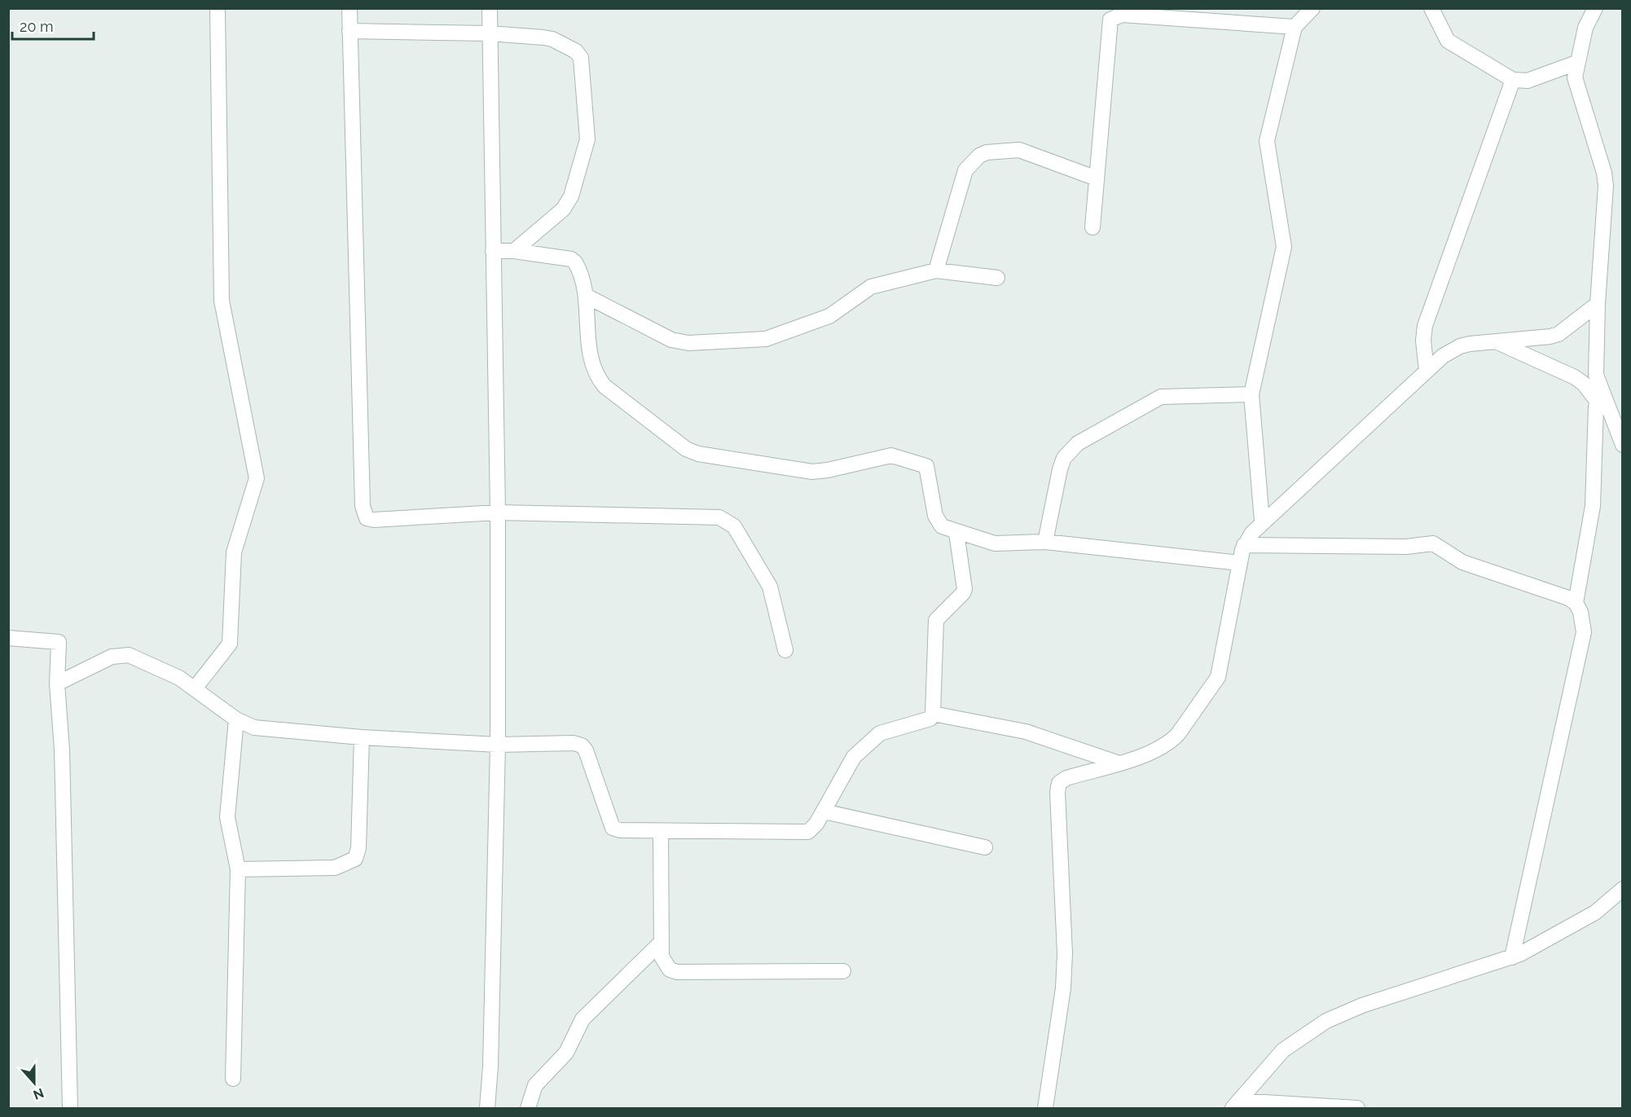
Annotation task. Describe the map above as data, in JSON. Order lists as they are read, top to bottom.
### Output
{
  "scale_bar": "20 m",
  "north": "bottom"
}
